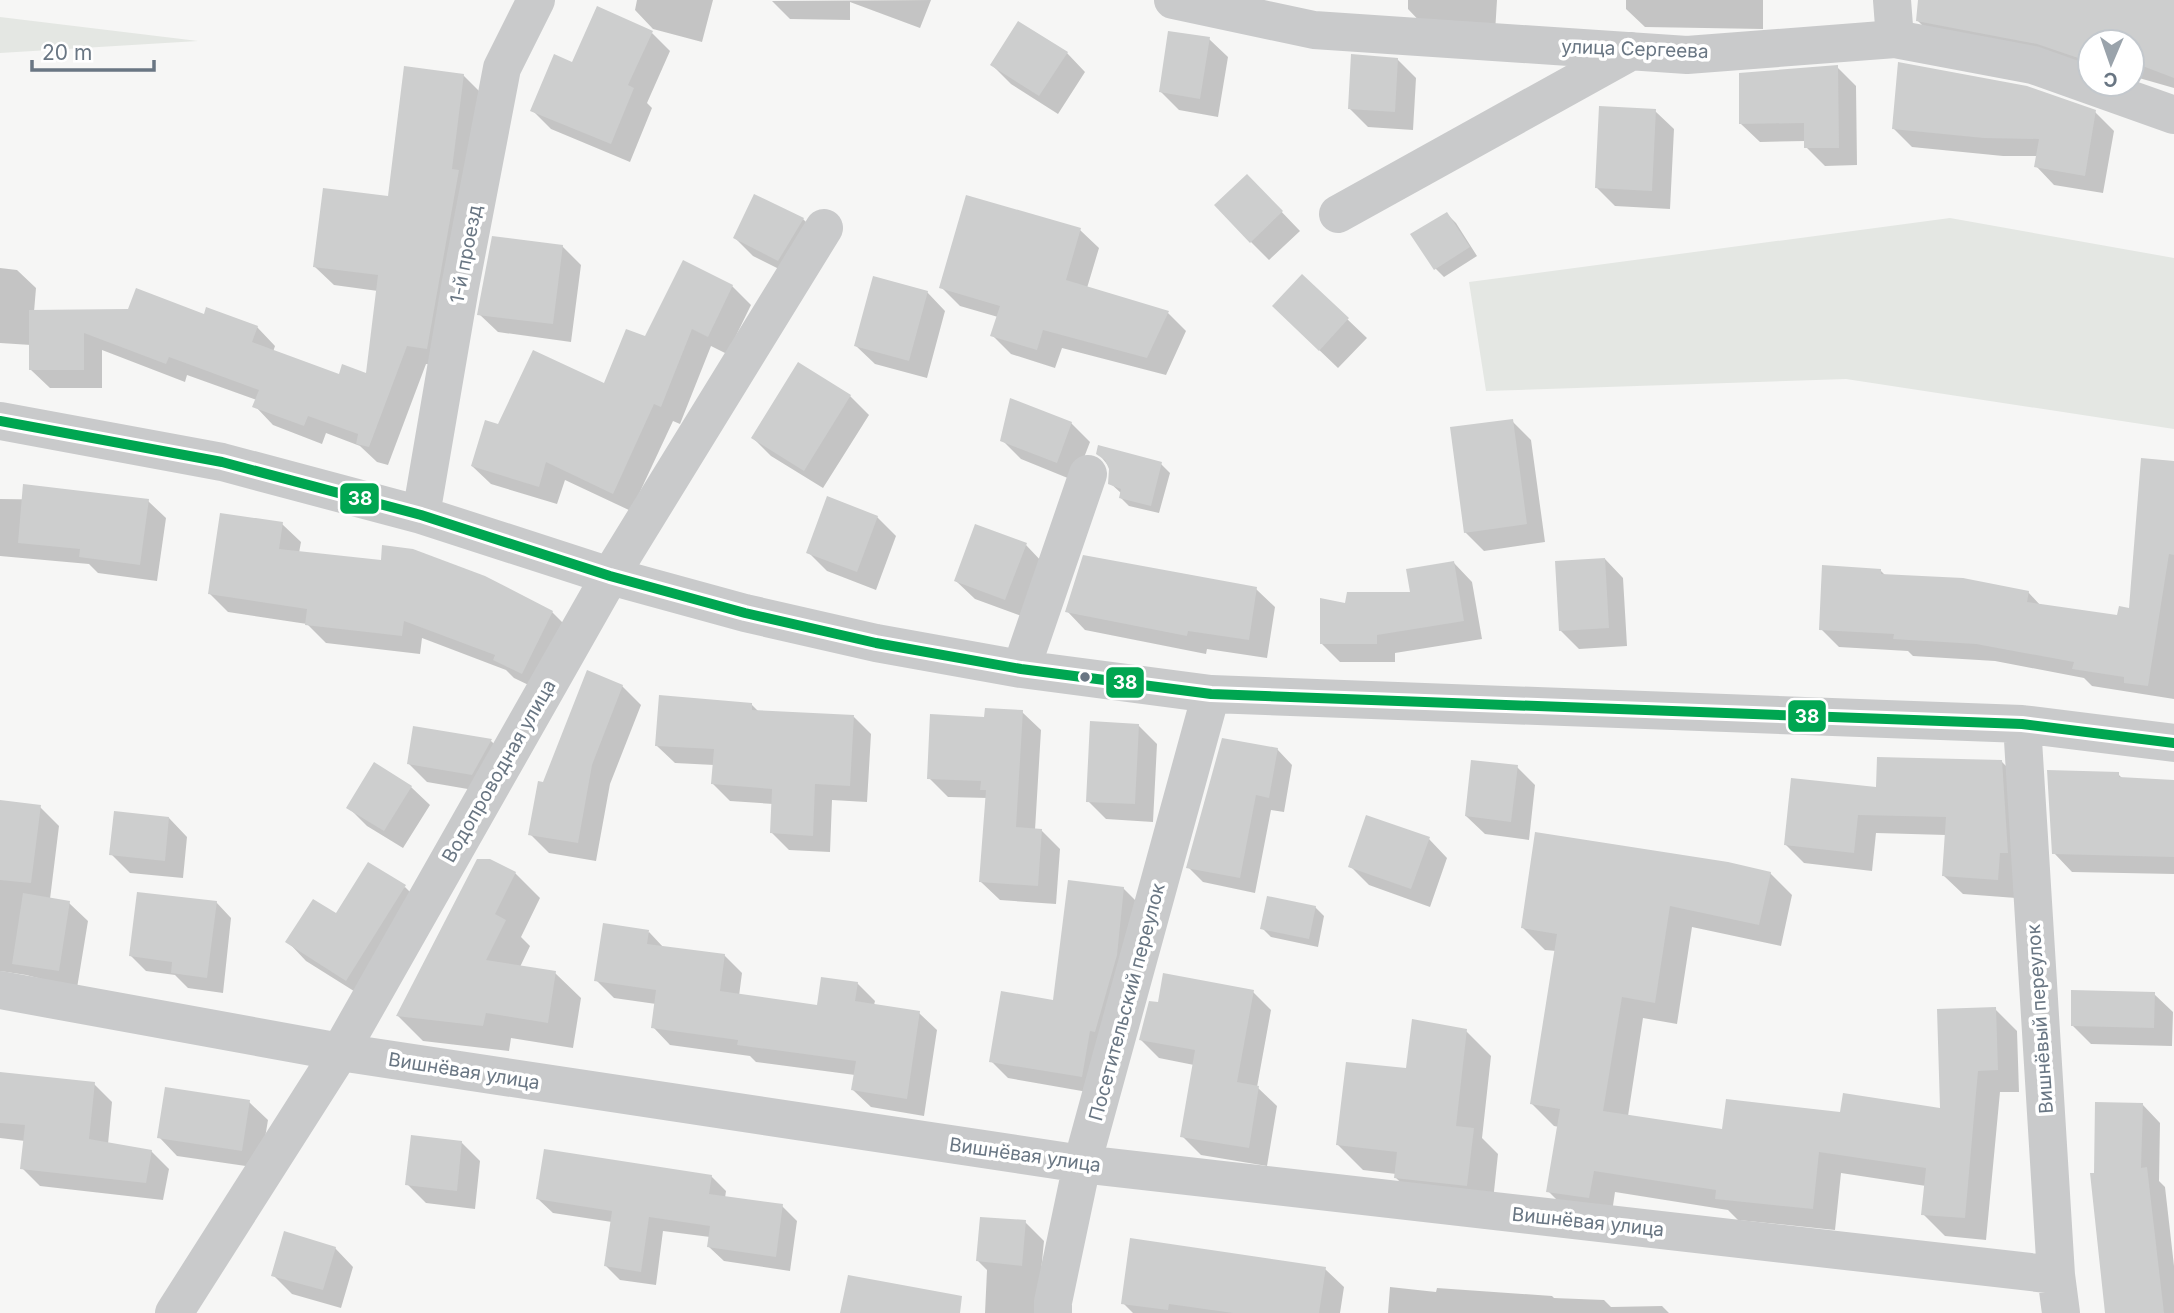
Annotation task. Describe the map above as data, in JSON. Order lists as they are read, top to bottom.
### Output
{
  "streets": {
    "street": [
      "улица Сергеева",
      "1-й проезд",
      "Водопроводная улица",
      "Посетительский переулок",
      "Вишнёвый переулок",
      "Вишнёвая улица"
    ]
  },
  "crossings": [
    ["Водопроводная улица", "Вишнёвая улица"],
    ["Посетительский переулок", "Вишнёвая улица"],
    ["Вишнёвый переулок", "Вишнёвая улица"]
  ],
  "lines": ["transit line 38"],
  "scale_bar": "20 m",
  "north": "bottom"
}
